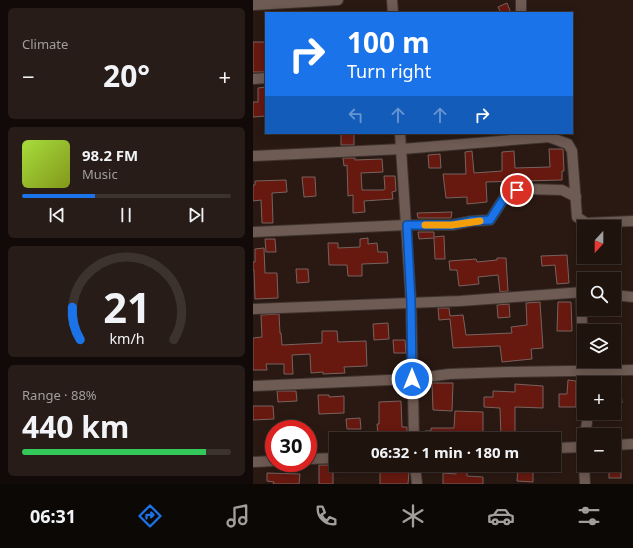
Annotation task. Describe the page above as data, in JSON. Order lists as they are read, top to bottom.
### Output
{
  "north": "bottom",
  "page": {
    "tile": [
      "Climate",
      ["Range · 88%", "440 km"]
    ],
    "turn": ["100 m", "Turn right"],
    "heat": ["−", "20°", "+"],
    "song": ["98.2 FM", "Music"],
    "map_buttons": ["+", "−"],
    "limit": "30",
    "trip": "06:32 · 1 min · 180 m",
    "tabs": "06:31",
    "gauge": ["21", "km/h"]
  }
}
